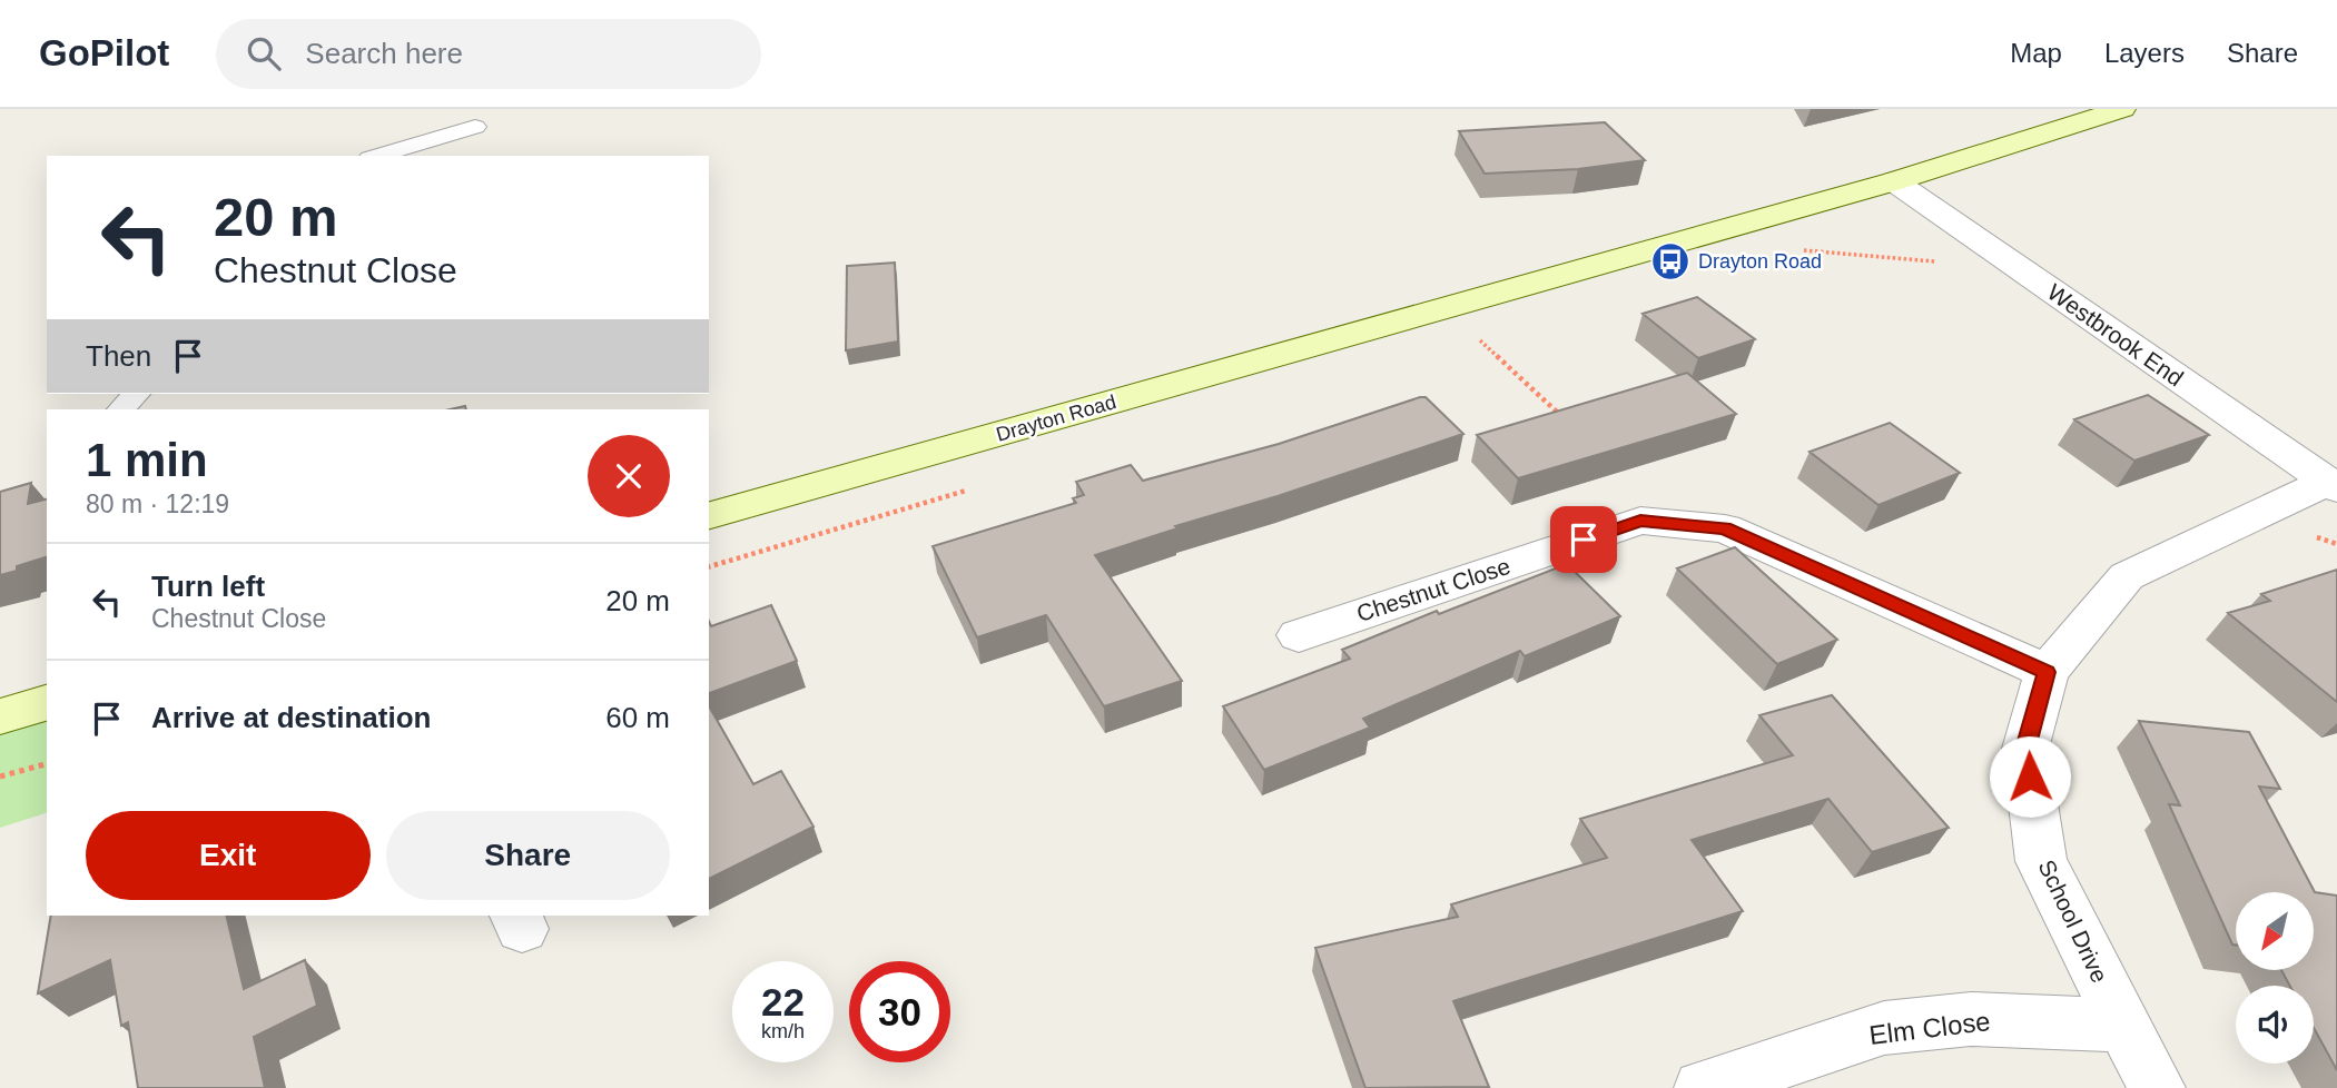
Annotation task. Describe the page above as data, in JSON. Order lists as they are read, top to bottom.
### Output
{
  "streets": {
    "street": [
      "Westbrook End",
      "Drayton Road",
      "Chestnut Close",
      "School Drive",
      "Elm Close"
    ]
  },
  "crossings": [
    ["Westbrook End", "Drayton Road"],
    ["Westbrook End", "School Drive"],
    ["Chestnut Close", "School Drive"],
    ["School Drive", "Elm Close"]
  ],
  "places": {
    "bus stop": ["Drayton Road"]
  },
  "north": "bottom left",
  "page": {
    "header": "GoPilot",
    "search": "Search here",
    "nav": ["Map", "Layers", "Share"],
    "turn": ["20 m", "Chestnut Close"],
    "then": "Then",
    "heading": ["1 min", "80 m · 12:19"],
    "list": [
      {
        "name": "Turn left",
        "note": "Chestnut Close",
        "value": "20 m"
      },
      {
        "name": "Arrive at destination",
        "value": "60 m"
      }
    ],
    "buttons": ["Exit", "Share"],
    "speed": "22 km/h",
    "limit": "30"
  }
}
